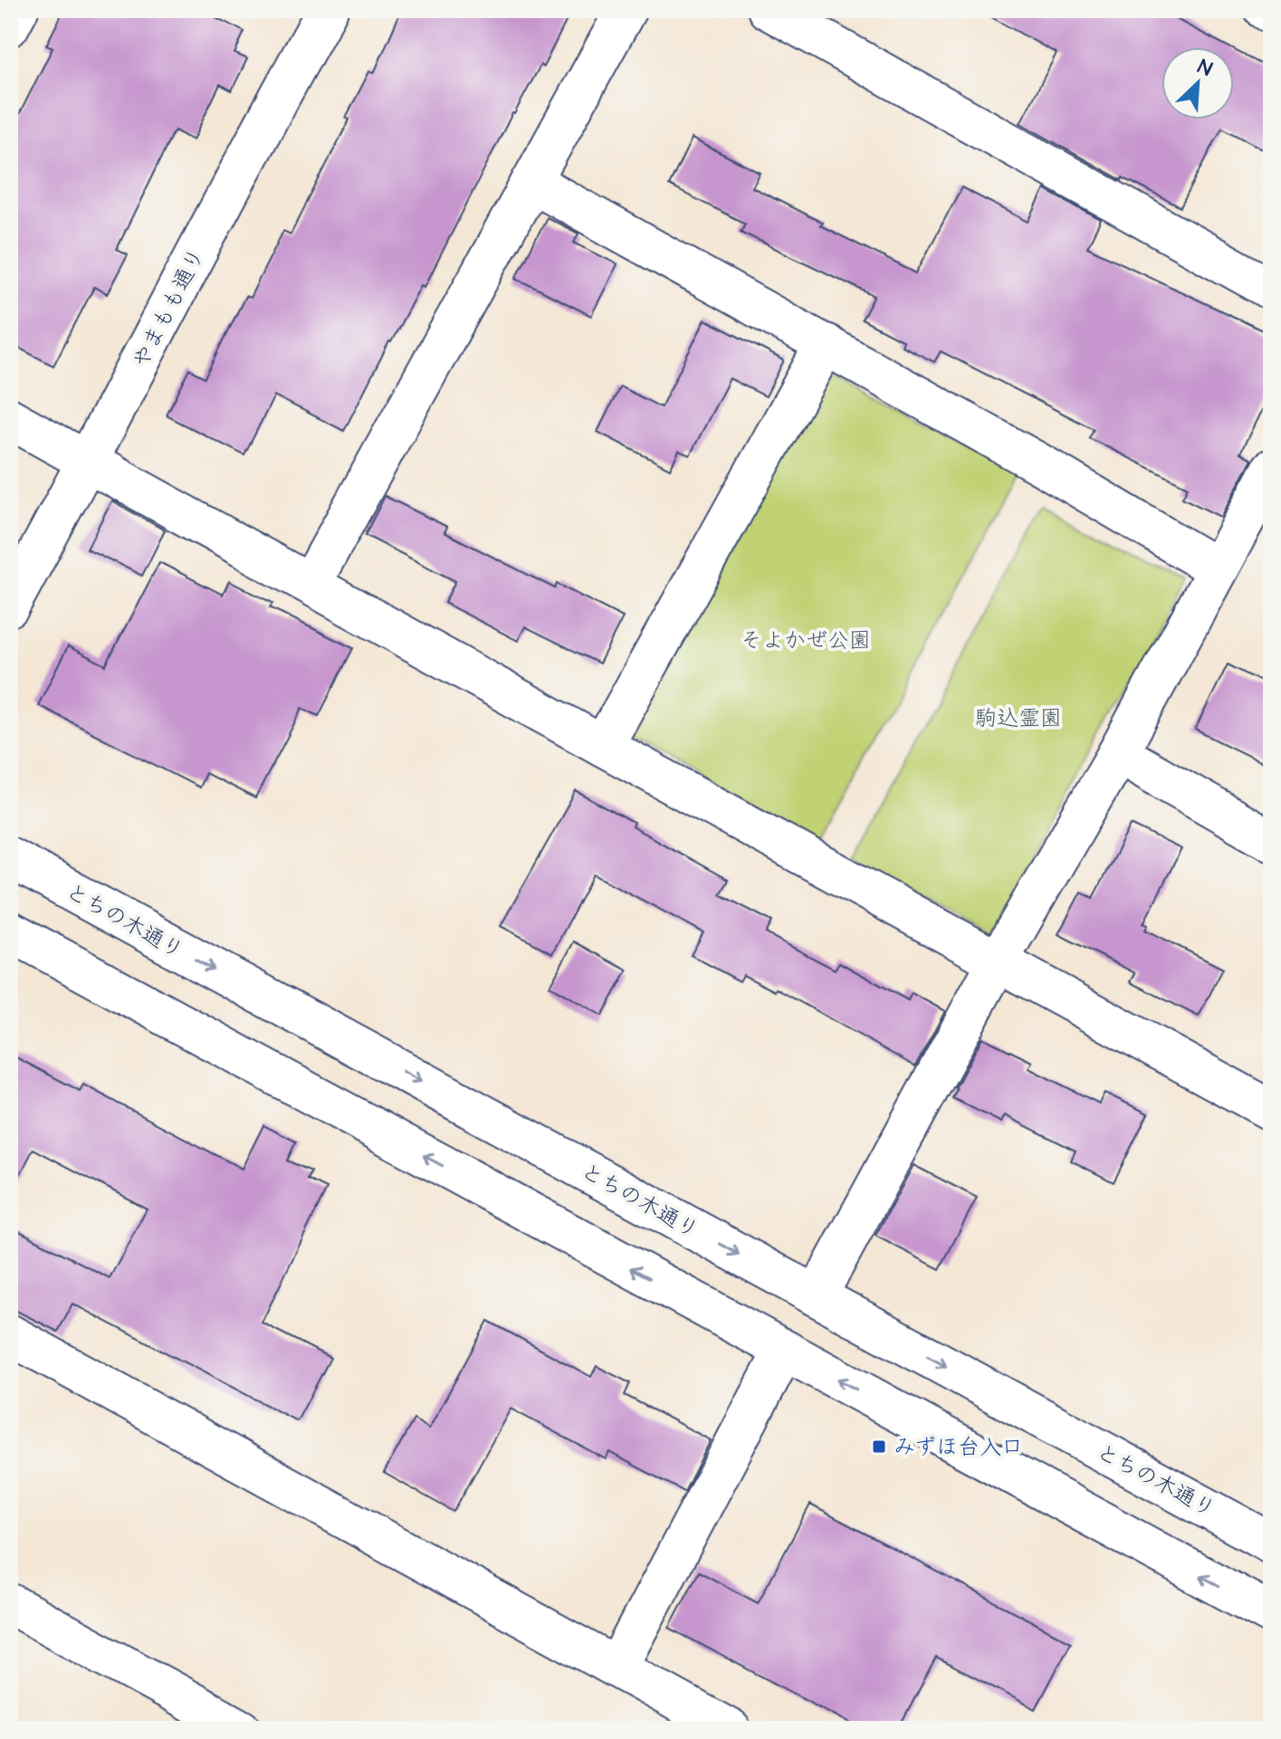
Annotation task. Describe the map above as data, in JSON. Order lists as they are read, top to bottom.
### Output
{
  "streets": {
    "street": ["やまもも通り", "とちの木通り"]
  },
  "parks": ["そよかぜ公園", "駒込霊園"],
  "places": {
    "transit": ["みずほ台入口"]
  },
  "north": "top right"
}
